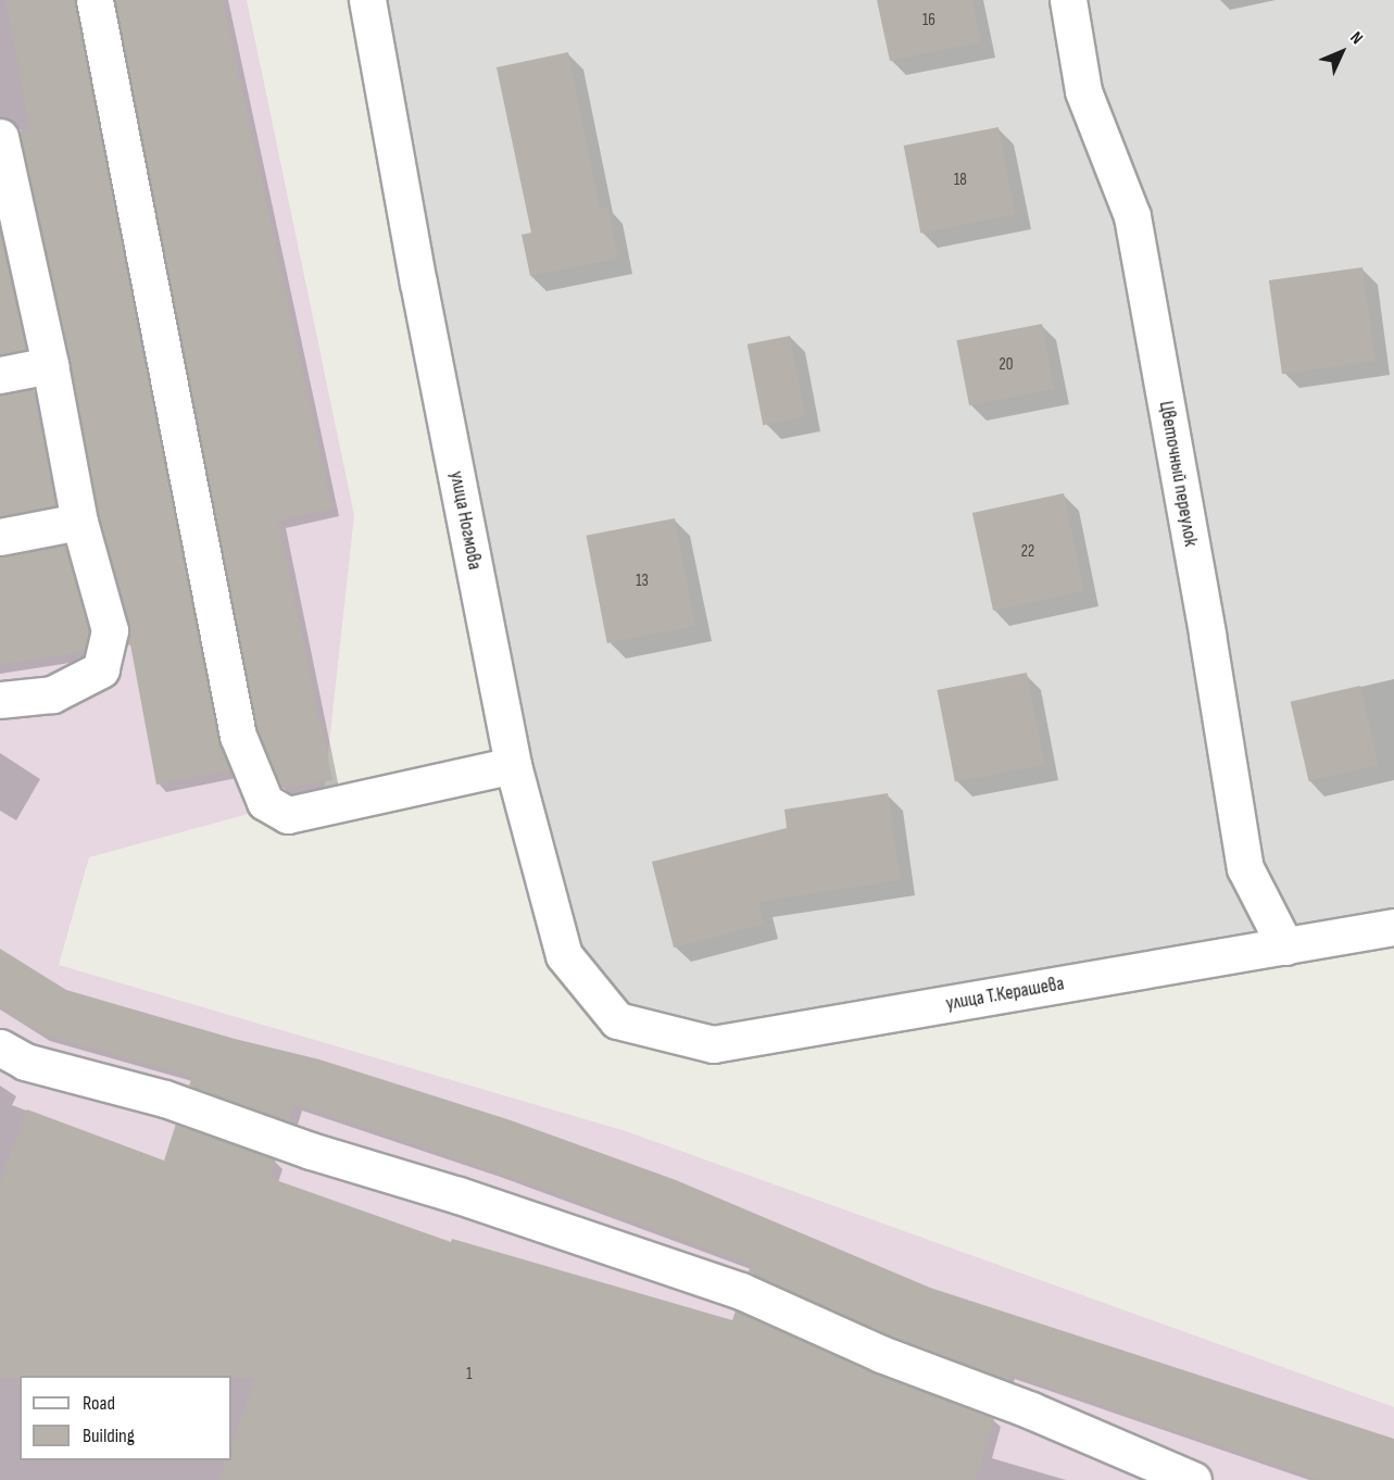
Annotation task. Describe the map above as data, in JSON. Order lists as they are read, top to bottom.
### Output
{
  "streets": {
    "street": ["Цветочный переулок", "улица Ногмова", "улица Т.Керашева"]
  },
  "crossings": [
    ["Цветочный переулок", "улица Т.Керашева"],
    ["улица Ногмова", "улица Т.Керашева"]
  ],
  "house_numbers": [
    "16",
    "18",
    "20",
    "22",
    "13",
    "1"
  ],
  "legend": ["Road", "Building"],
  "north": "top right"
}
